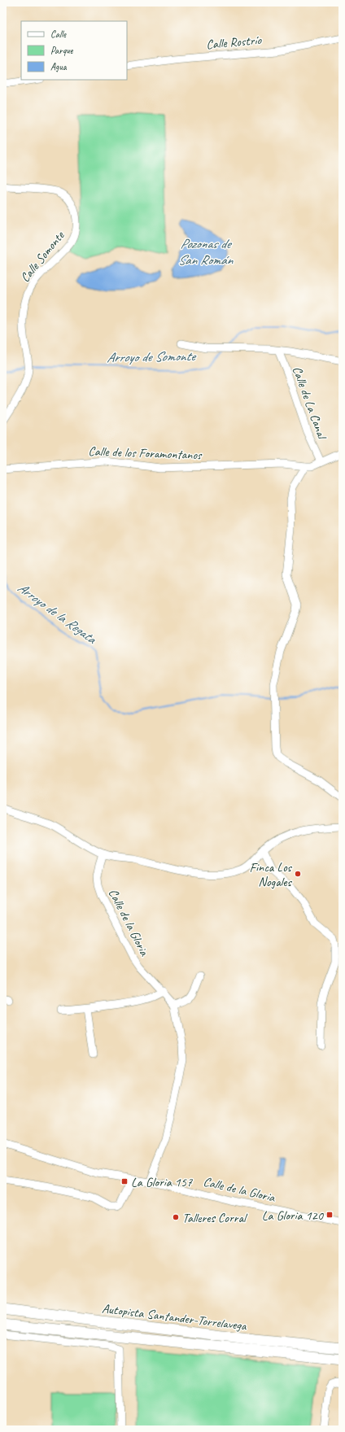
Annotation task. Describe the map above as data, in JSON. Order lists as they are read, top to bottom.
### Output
{
  "streets": {
    "highway": ["Autopista Santander-Torrelavega"],
    "street": [
      "Calle Rostrío",
      "Calle Somonte",
      "Calle de La Canal",
      "Calle de los Foramontanos",
      "Calle de la Gloria"
    ]
  },
  "crossings": [
    ["Calle de La Canal", "Calle de los Foramontanos"]
  ],
  "water": ["Pozonas de San Román", "Arroyo de Somonte", "Arroyo de la Regata"],
  "places": {
    "other": ["Finca Los Nogales", "Talleres Corral"],
    "transit": ["La Gloria 157", "La Gloria 120"]
  },
  "legend": ["Calle", "Parque", "Agua"]
}
